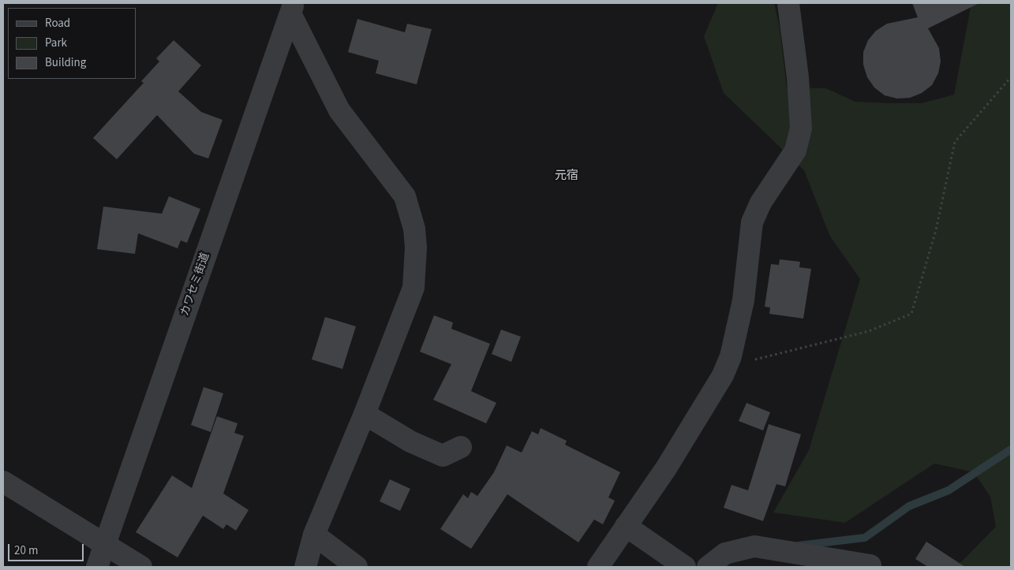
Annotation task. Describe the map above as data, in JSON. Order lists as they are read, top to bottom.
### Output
{
  "streets": {
    "street": ["カワセミ街道"]
  },
  "districts": ["元宿"],
  "legend": ["Road", "Park", "Building"],
  "scale_bar": "20 m"
}
